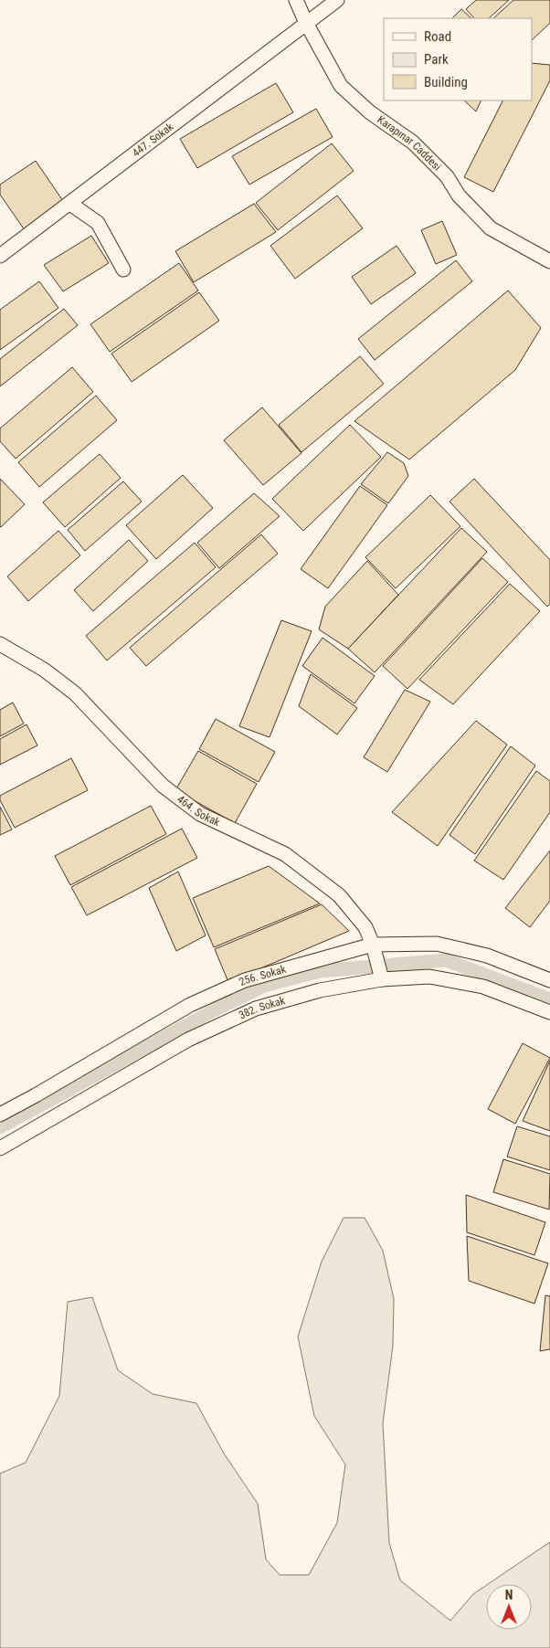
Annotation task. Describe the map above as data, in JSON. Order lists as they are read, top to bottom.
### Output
{
  "streets": {
    "street": [
      "447. Sokak",
      "Karapınar Caddesi",
      "464. Sokak",
      "256. Sokak",
      "382. Sokak"
    ]
  },
  "crossings": [
    ["447. Sokak", "Karapınar Caddesi"],
    ["464. Sokak", "256. Sokak"],
    ["464. Sokak", "382. Sokak"]
  ],
  "legend": ["Road", "Park", "Building"],
  "north": "top"
}
